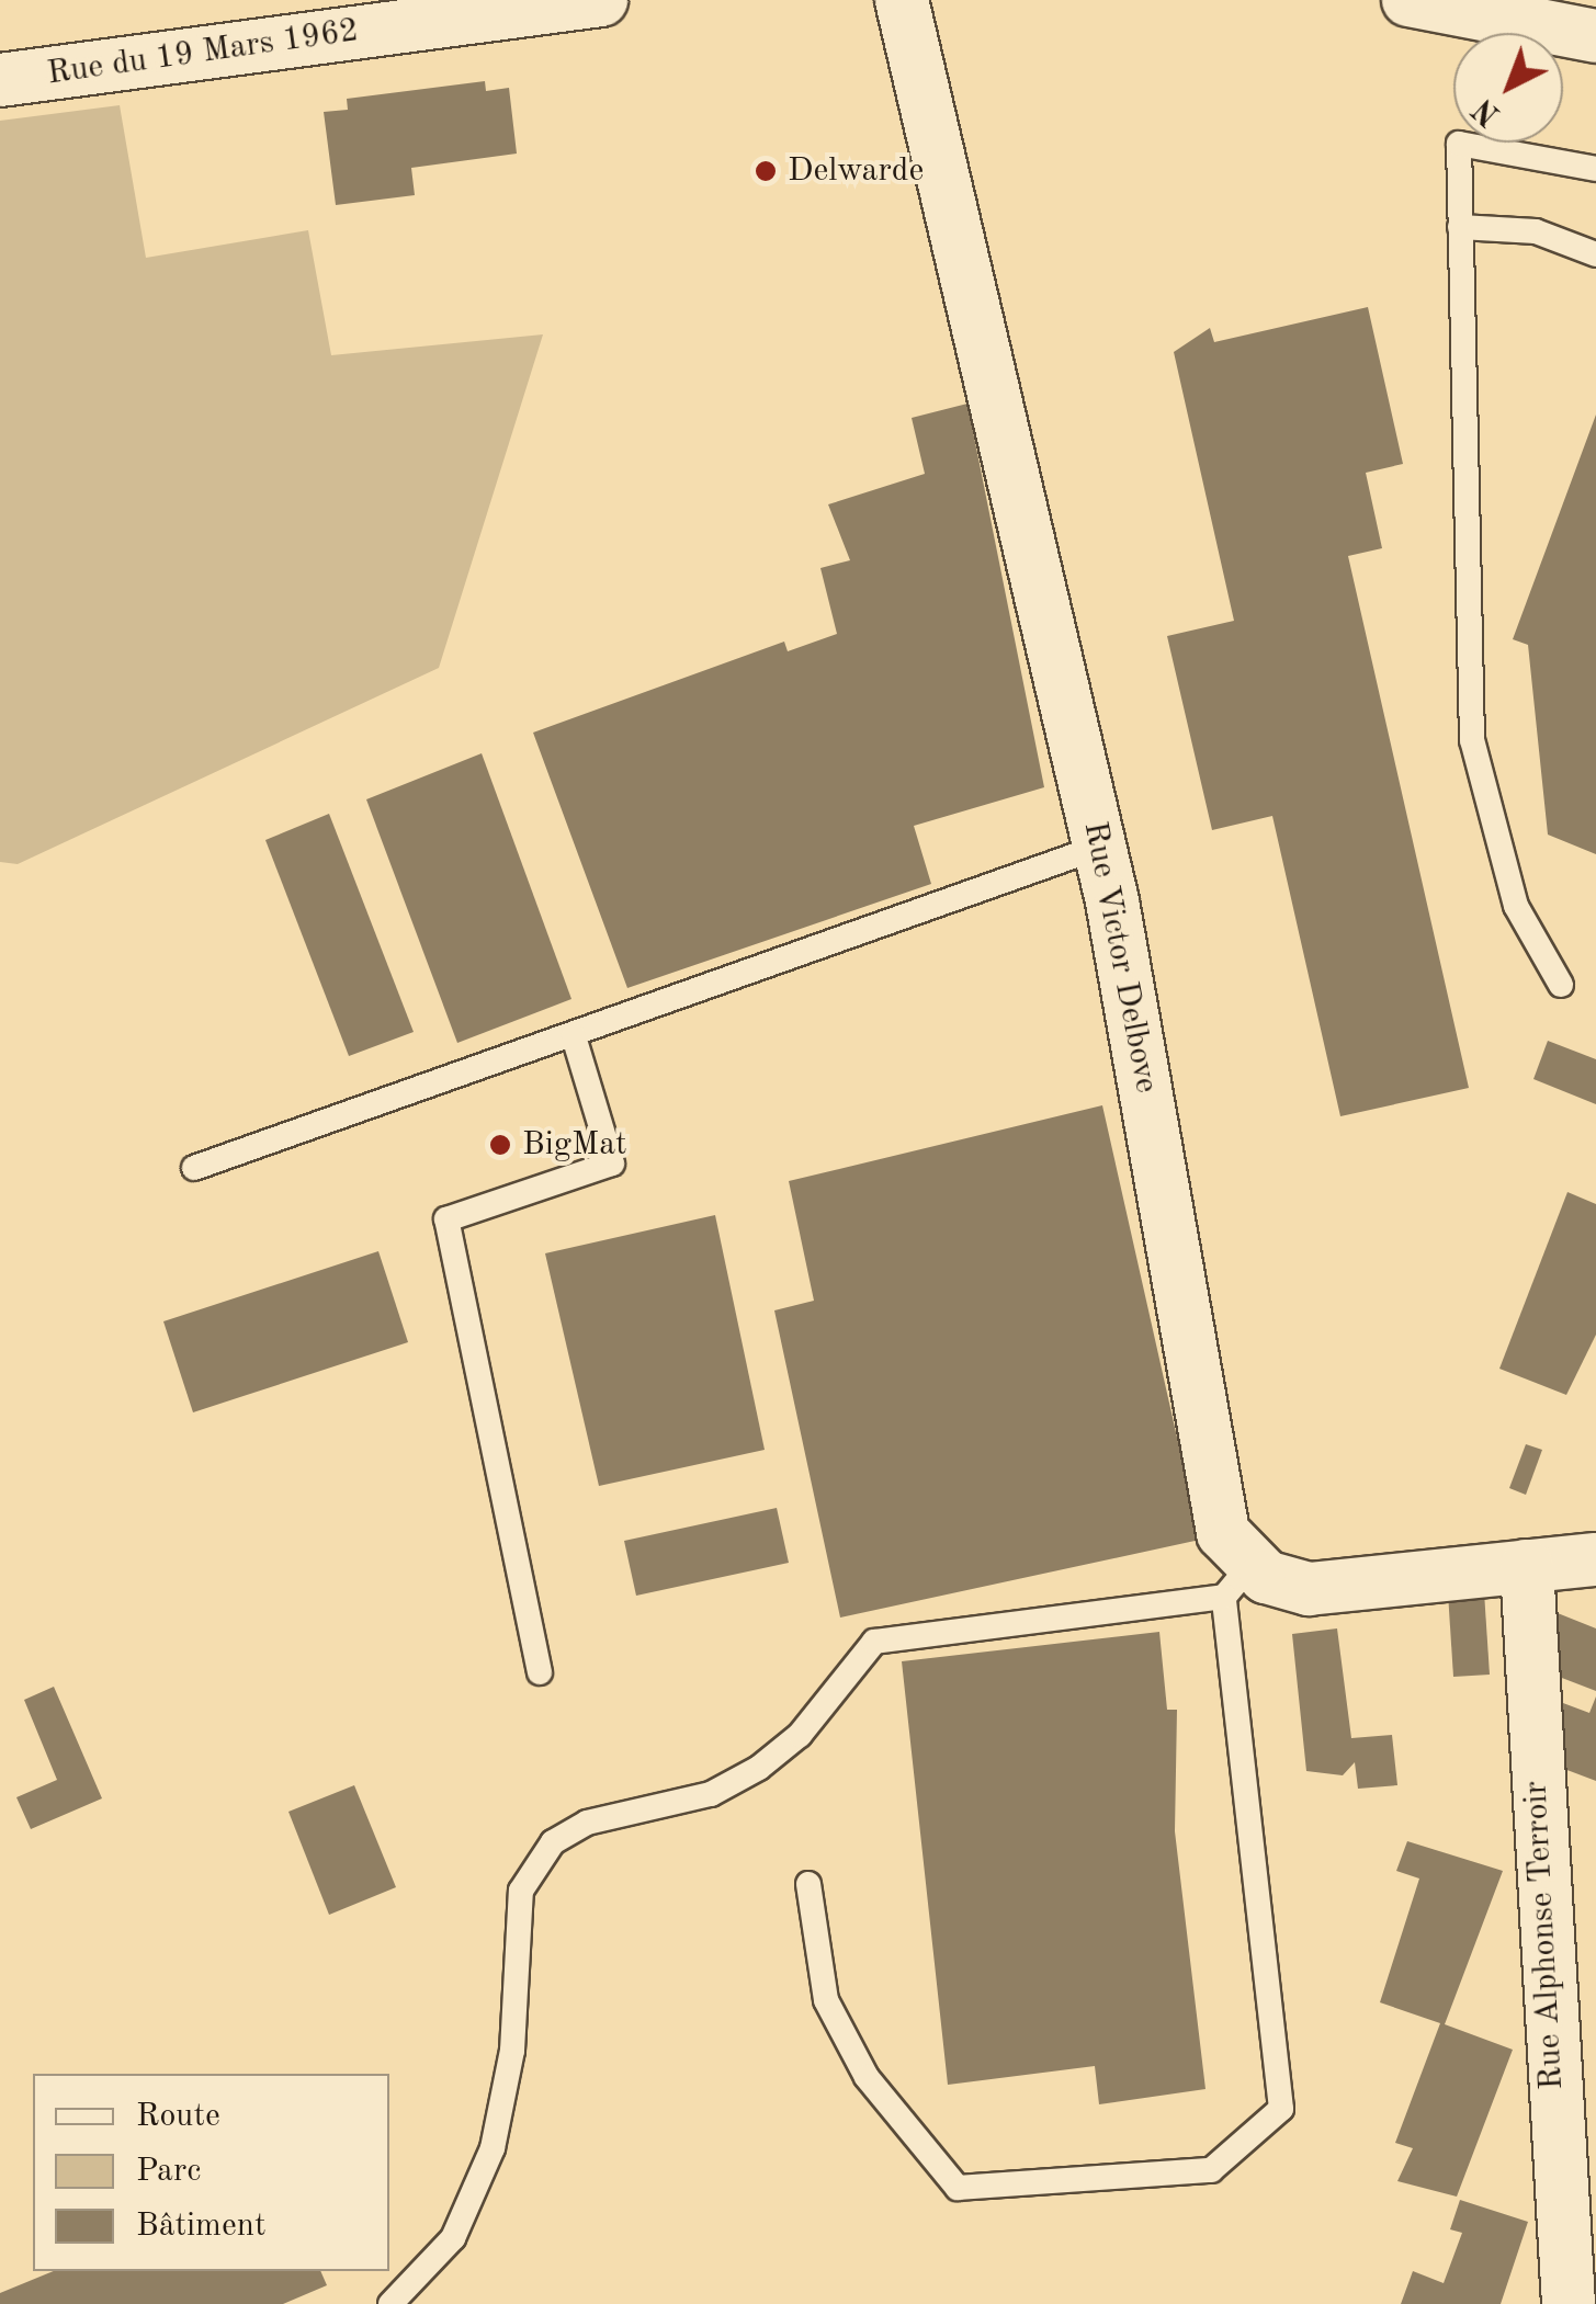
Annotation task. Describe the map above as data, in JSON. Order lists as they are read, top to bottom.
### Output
{
  "streets": {
    "street": ["Rue du 19 Mars 1962", "Rue Victor Delbove", "Rue Alphonse Terroir"]
  },
  "places": ["Delwarde", "BigMat"],
  "legend": ["Route", "Parc", "Bâtiment"],
  "north": "bottom left"
}
